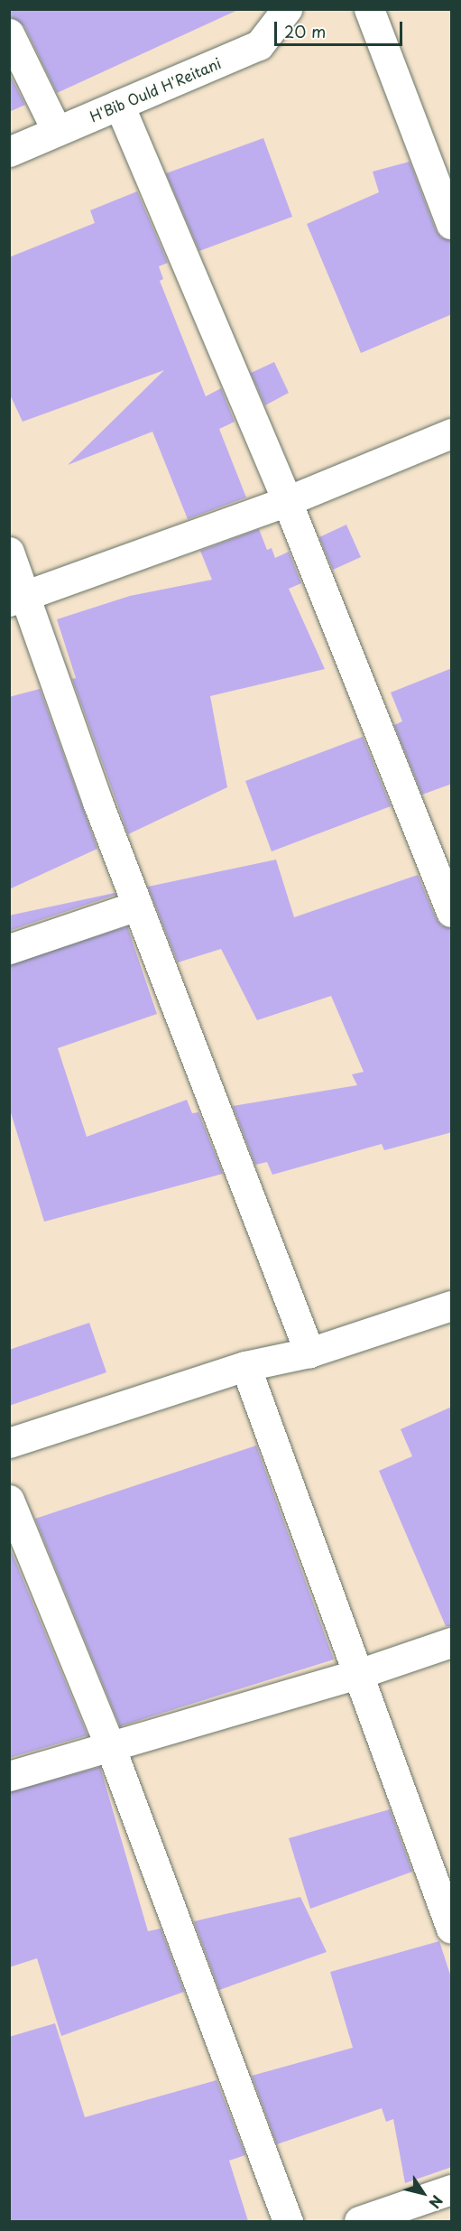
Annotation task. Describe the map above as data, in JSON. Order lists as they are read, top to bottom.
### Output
{
  "streets": {
    "street": ["H'Bib Ould H'Reitani"]
  },
  "scale_bar": "20 m",
  "north": "bottom right"
}
